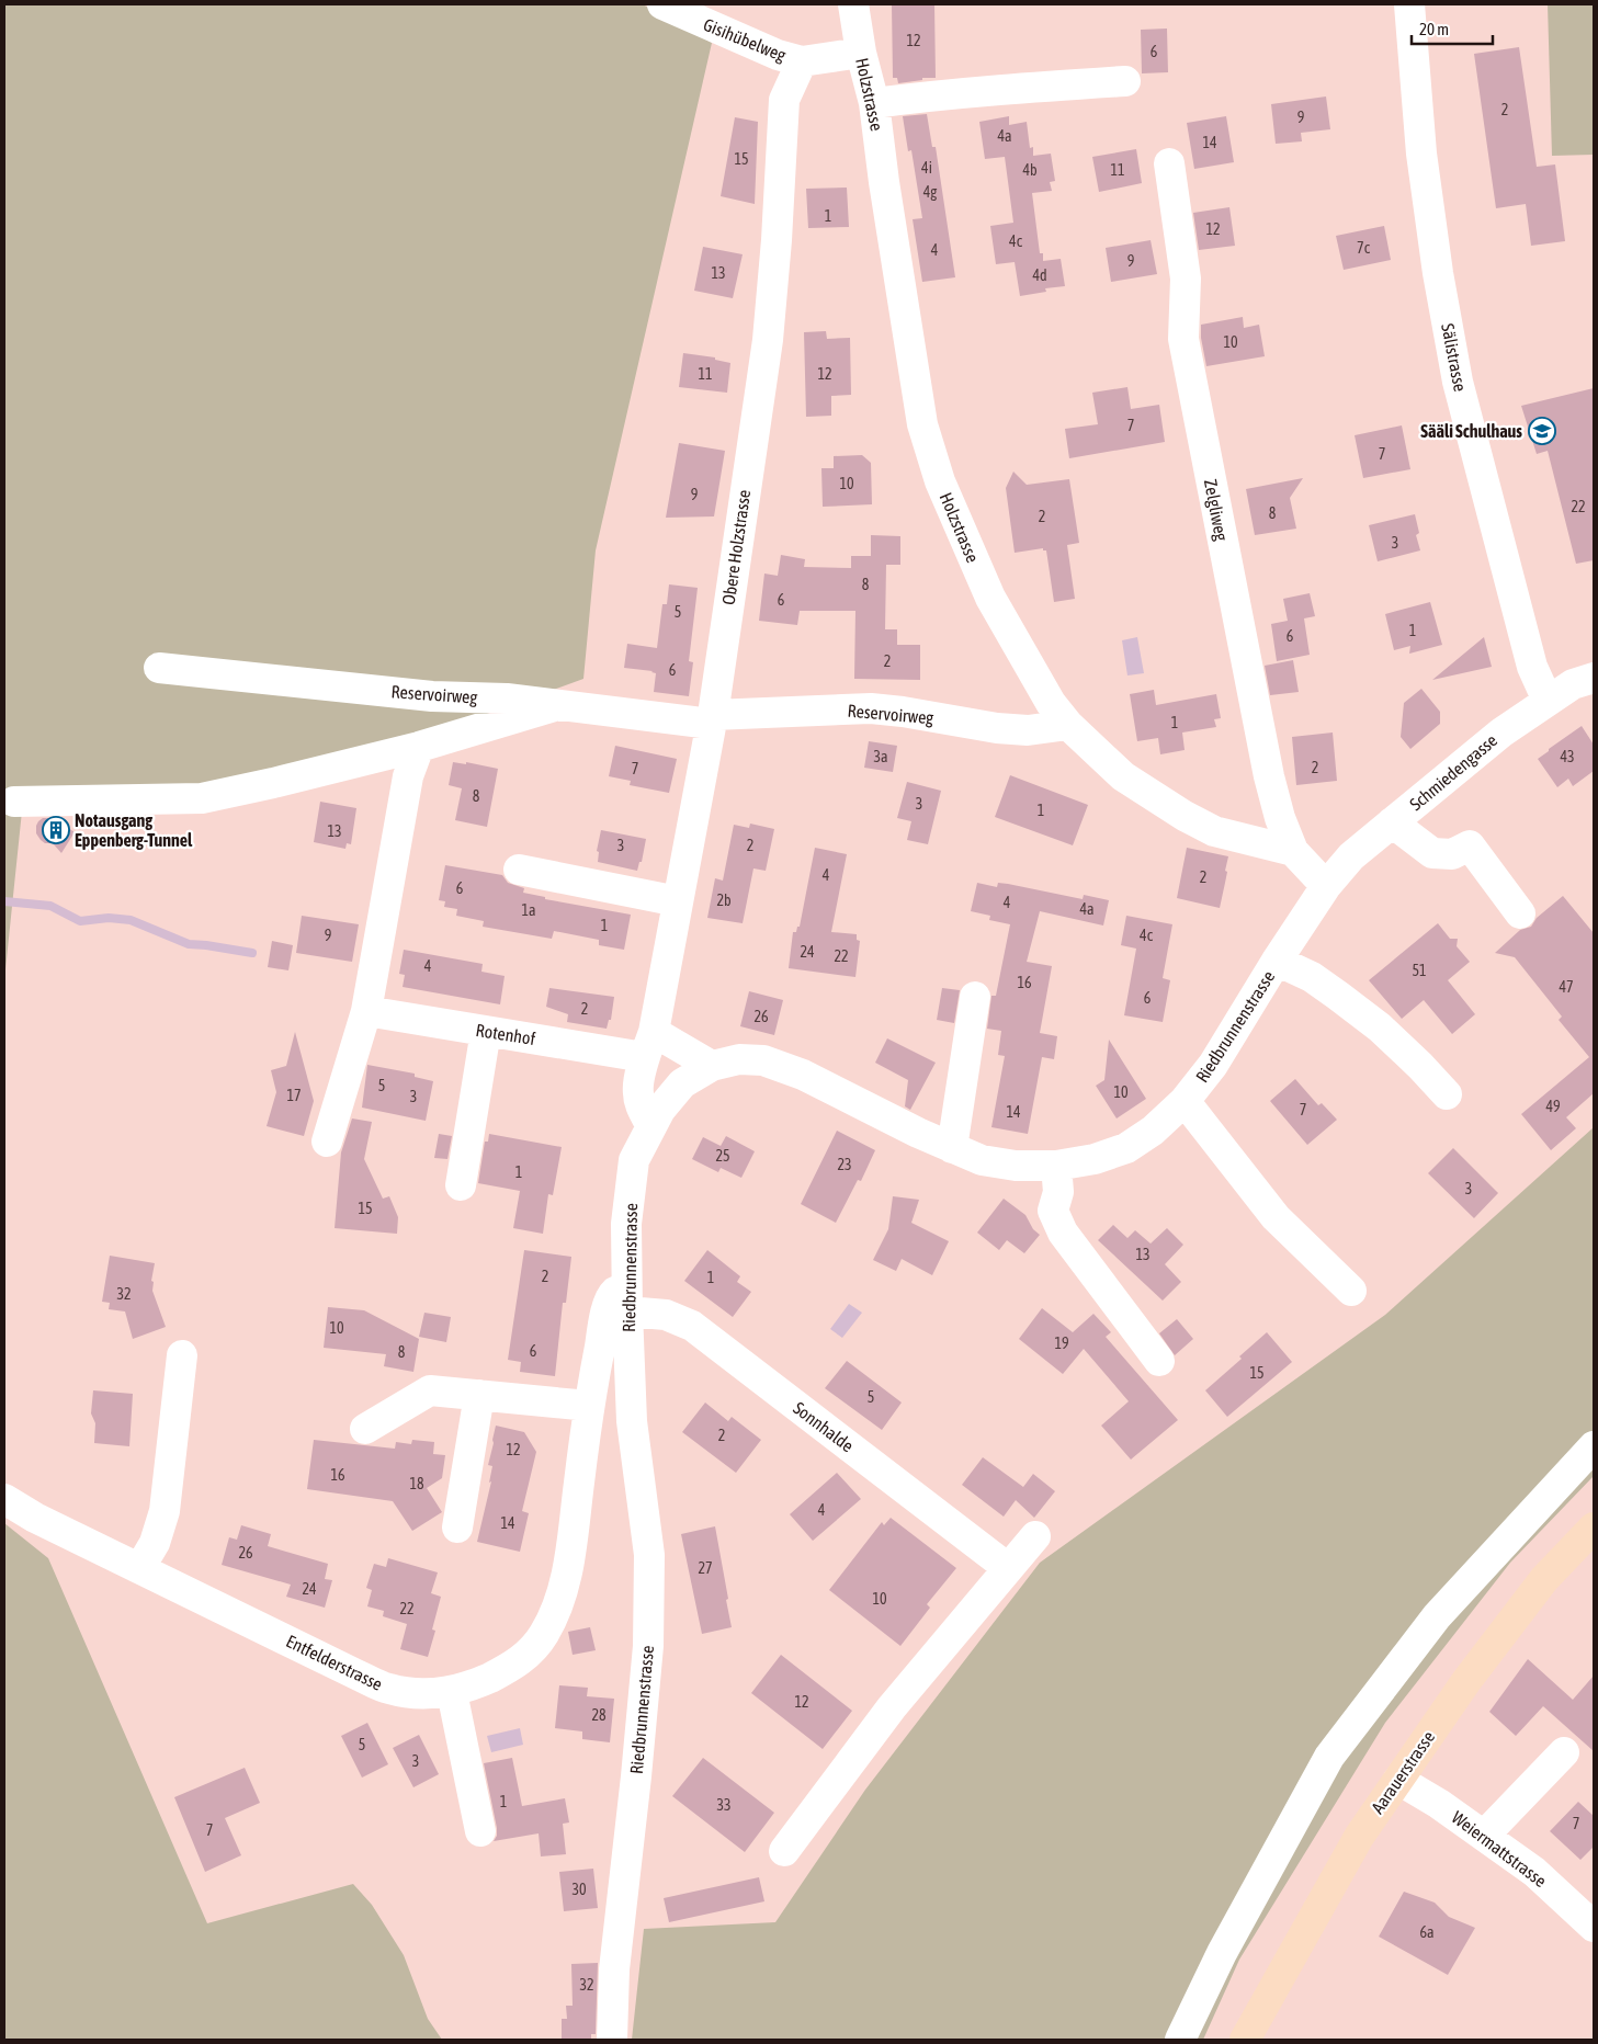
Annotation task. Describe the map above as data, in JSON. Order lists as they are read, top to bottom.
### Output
{
  "streets": {
    "main road": ["Aarauerstrasse"],
    "street": [
      "Gisihübelweg",
      "Holzstrasse",
      "Sälistrasse",
      "Zelgliweg",
      "Obere Holzstrasse",
      "Reservoirweg",
      "Schmiedengasse",
      "Riedbrunnenstrasse",
      "Rotenhof",
      "Sonnhalde",
      "Entfelderstrasse",
      "Weiermattstrasse"
    ]
  },
  "crossings": [
    ["Gisihübelweg", "Holzstrasse"],
    ["Gisihübelweg", "Obere Holzstrasse"],
    ["Holzstrasse", "Zelgliweg"],
    ["Holzstrasse", "Reservoirweg"],
    ["Sälistrasse", "Schmiedengasse"],
    ["Obere Holzstrasse", "Reservoirweg"],
    ["Obere Holzstrasse", "Riedbrunnenstrasse"],
    ["Obere Holzstrasse", "Rotenhof"],
    ["Schmiedengasse", "Riedbrunnenstrasse"],
    ["Riedbrunnenstrasse", "Sonnhalde"],
    ["Riedbrunnenstrasse", "Entfelderstrasse"],
    ["Sonnhalde", "Entfelderstrasse"],
    ["Aarauerstrasse", "Weiermattstrasse"]
  ],
  "places": {
    "school or university": ["Sääli Schulhaus"],
    "building": ["Notausgang Eppenberg-Tunnel"]
  },
  "house_numbers": [
    "12",
    "6",
    "2",
    "9",
    "4a",
    "14",
    "15",
    "4i",
    "4b",
    "11",
    "4g",
    "1",
    "12",
    "4c",
    "7c",
    "4",
    "9",
    "13",
    "4d",
    "10",
    "11",
    "12",
    "7",
    "7",
    "10",
    "9",
    "22",
    "8",
    "2",
    "3",
    "8",
    "6",
    "5",
    "1",
    "6",
    "2",
    "6",
    "1",
    "3a",
    "43",
    "2",
    "7",
    "8",
    "3",
    "1",
    "13",
    "3",
    "2",
    "4",
    "2",
    "6",
    "2b",
    "4",
    "4a",
    "1a",
    "1",
    "9",
    "4c",
    "24",
    "22",
    "4",
    "51",
    "16",
    "47",
    "6",
    "2",
    "26",
    "5",
    "10",
    "17",
    "3",
    "49",
    "7",
    "14",
    "25",
    "23",
    "1",
    "3",
    "15",
    "13",
    "2",
    "1",
    "32",
    "10",
    "19",
    "6",
    "8",
    "15",
    "5",
    "2",
    "12",
    "16",
    "18",
    "4",
    "14",
    "26",
    "27",
    "24",
    "10",
    "22",
    "12",
    "28",
    "5",
    "3",
    "1",
    "33",
    "7",
    "7",
    "30",
    "6a",
    "32"
  ],
  "scale_bar": "20 m"
}
